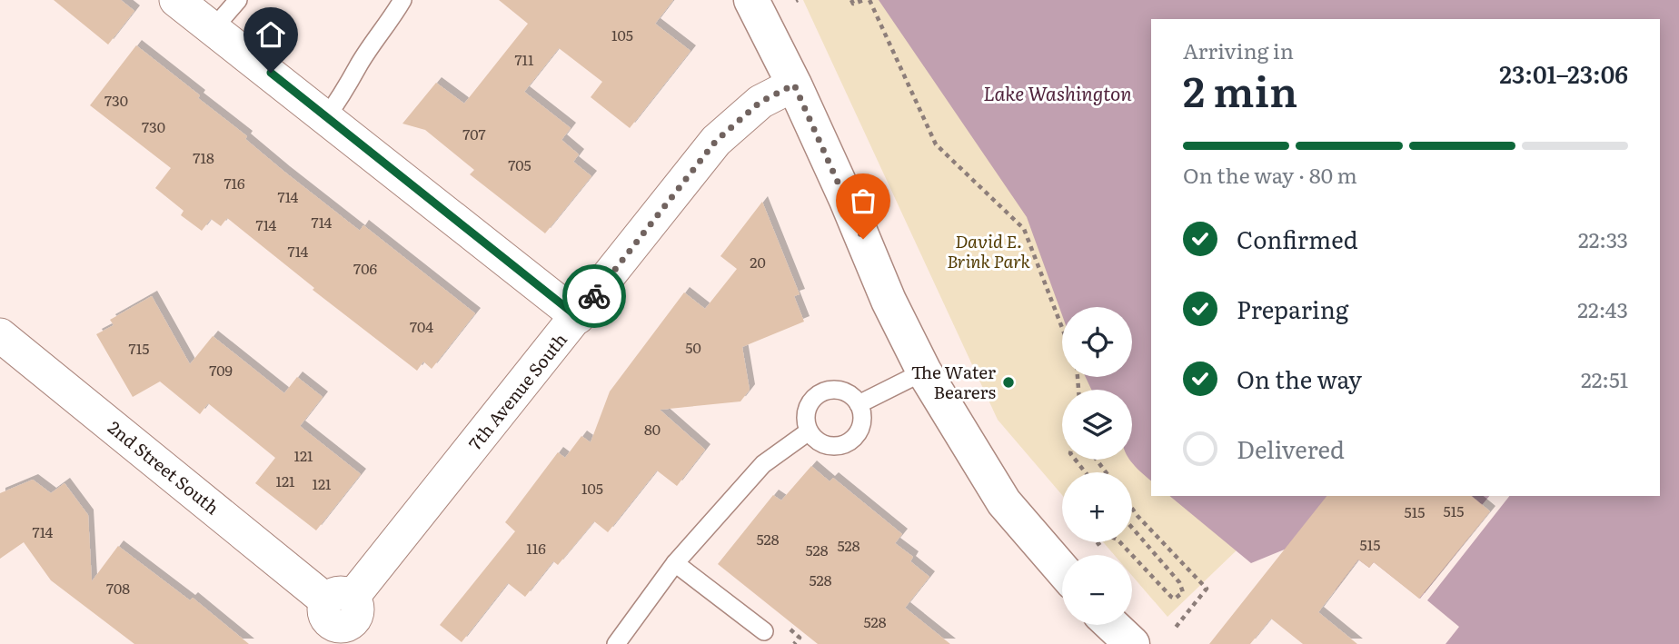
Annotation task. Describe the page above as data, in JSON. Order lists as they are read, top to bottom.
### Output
{
  "streets": {
    "street": ["7th Avenue South", "2nd Street South"]
  },
  "crossings": [
    ["7th Avenue South", "2nd Street South"]
  ],
  "water": ["Lake Washington"],
  "parks": ["David E. Brink Park"],
  "places": ["The Water Bearers"],
  "house_numbers": [
    "105",
    "711",
    "730",
    "730",
    "707",
    "718",
    "705",
    "716",
    "714",
    "714",
    "714",
    "714",
    "20",
    "706",
    "704",
    "50",
    "715",
    "709",
    "80",
    "121",
    "121",
    "121",
    "105",
    "515",
    "515",
    "714",
    "528",
    "515",
    "528",
    "116",
    "528",
    "528",
    "708",
    "528"
  ],
  "page": {
    "heading": ["2 min", "Arriving in", "23:01–23:06"],
    "bar": "On the way · 80 m",
    "list": [
      ["Confirmed", "22:33"],
      ["Preparing", "22:43"],
      ["On the way", "22:51"],
      "Delivered"
    ],
    "map_buttons": ["+", "−"]
  }
}
